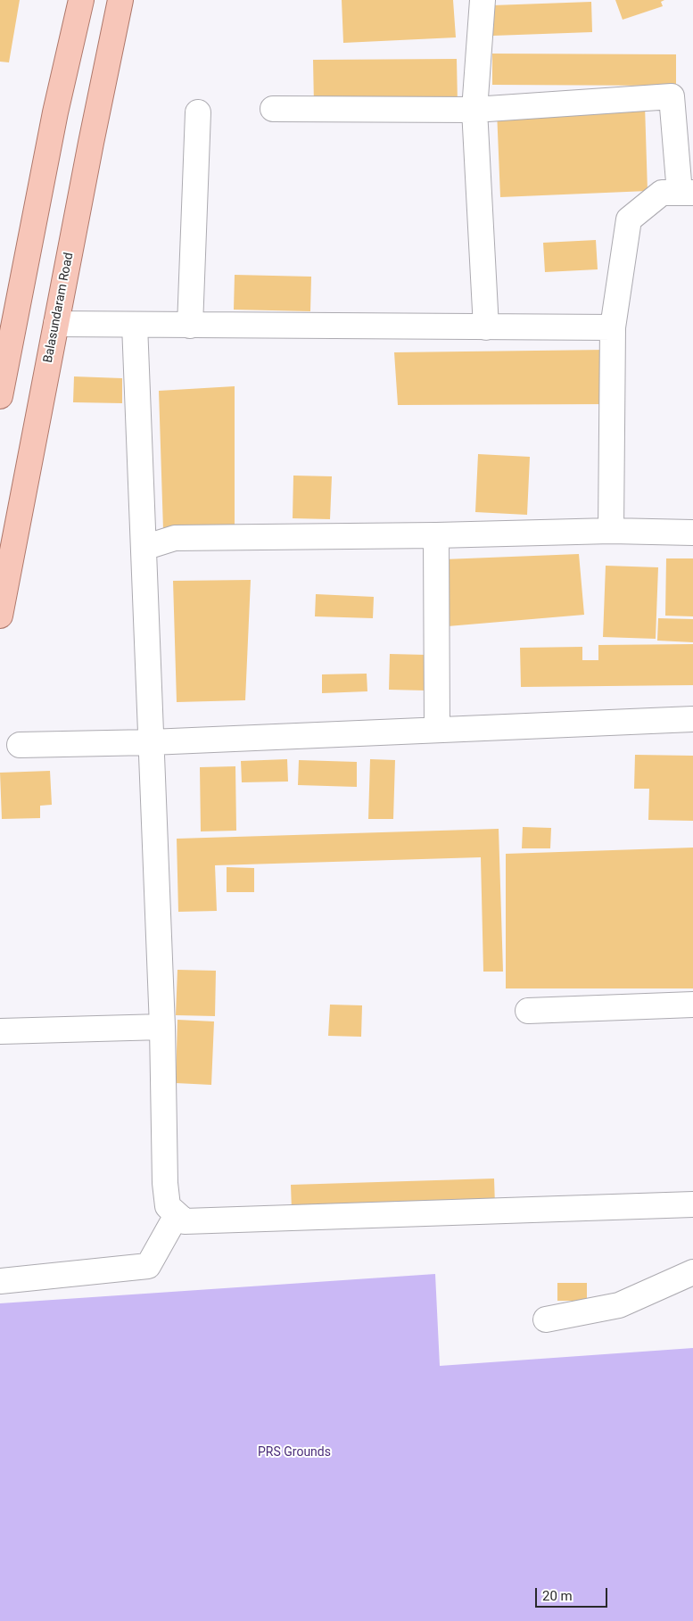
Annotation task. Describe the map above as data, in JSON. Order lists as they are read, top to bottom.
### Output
{
  "streets": {
    "main road": ["Balasundaram Road"]
  },
  "parks": ["PRS Grounds"],
  "scale_bar": "20 m"
}
